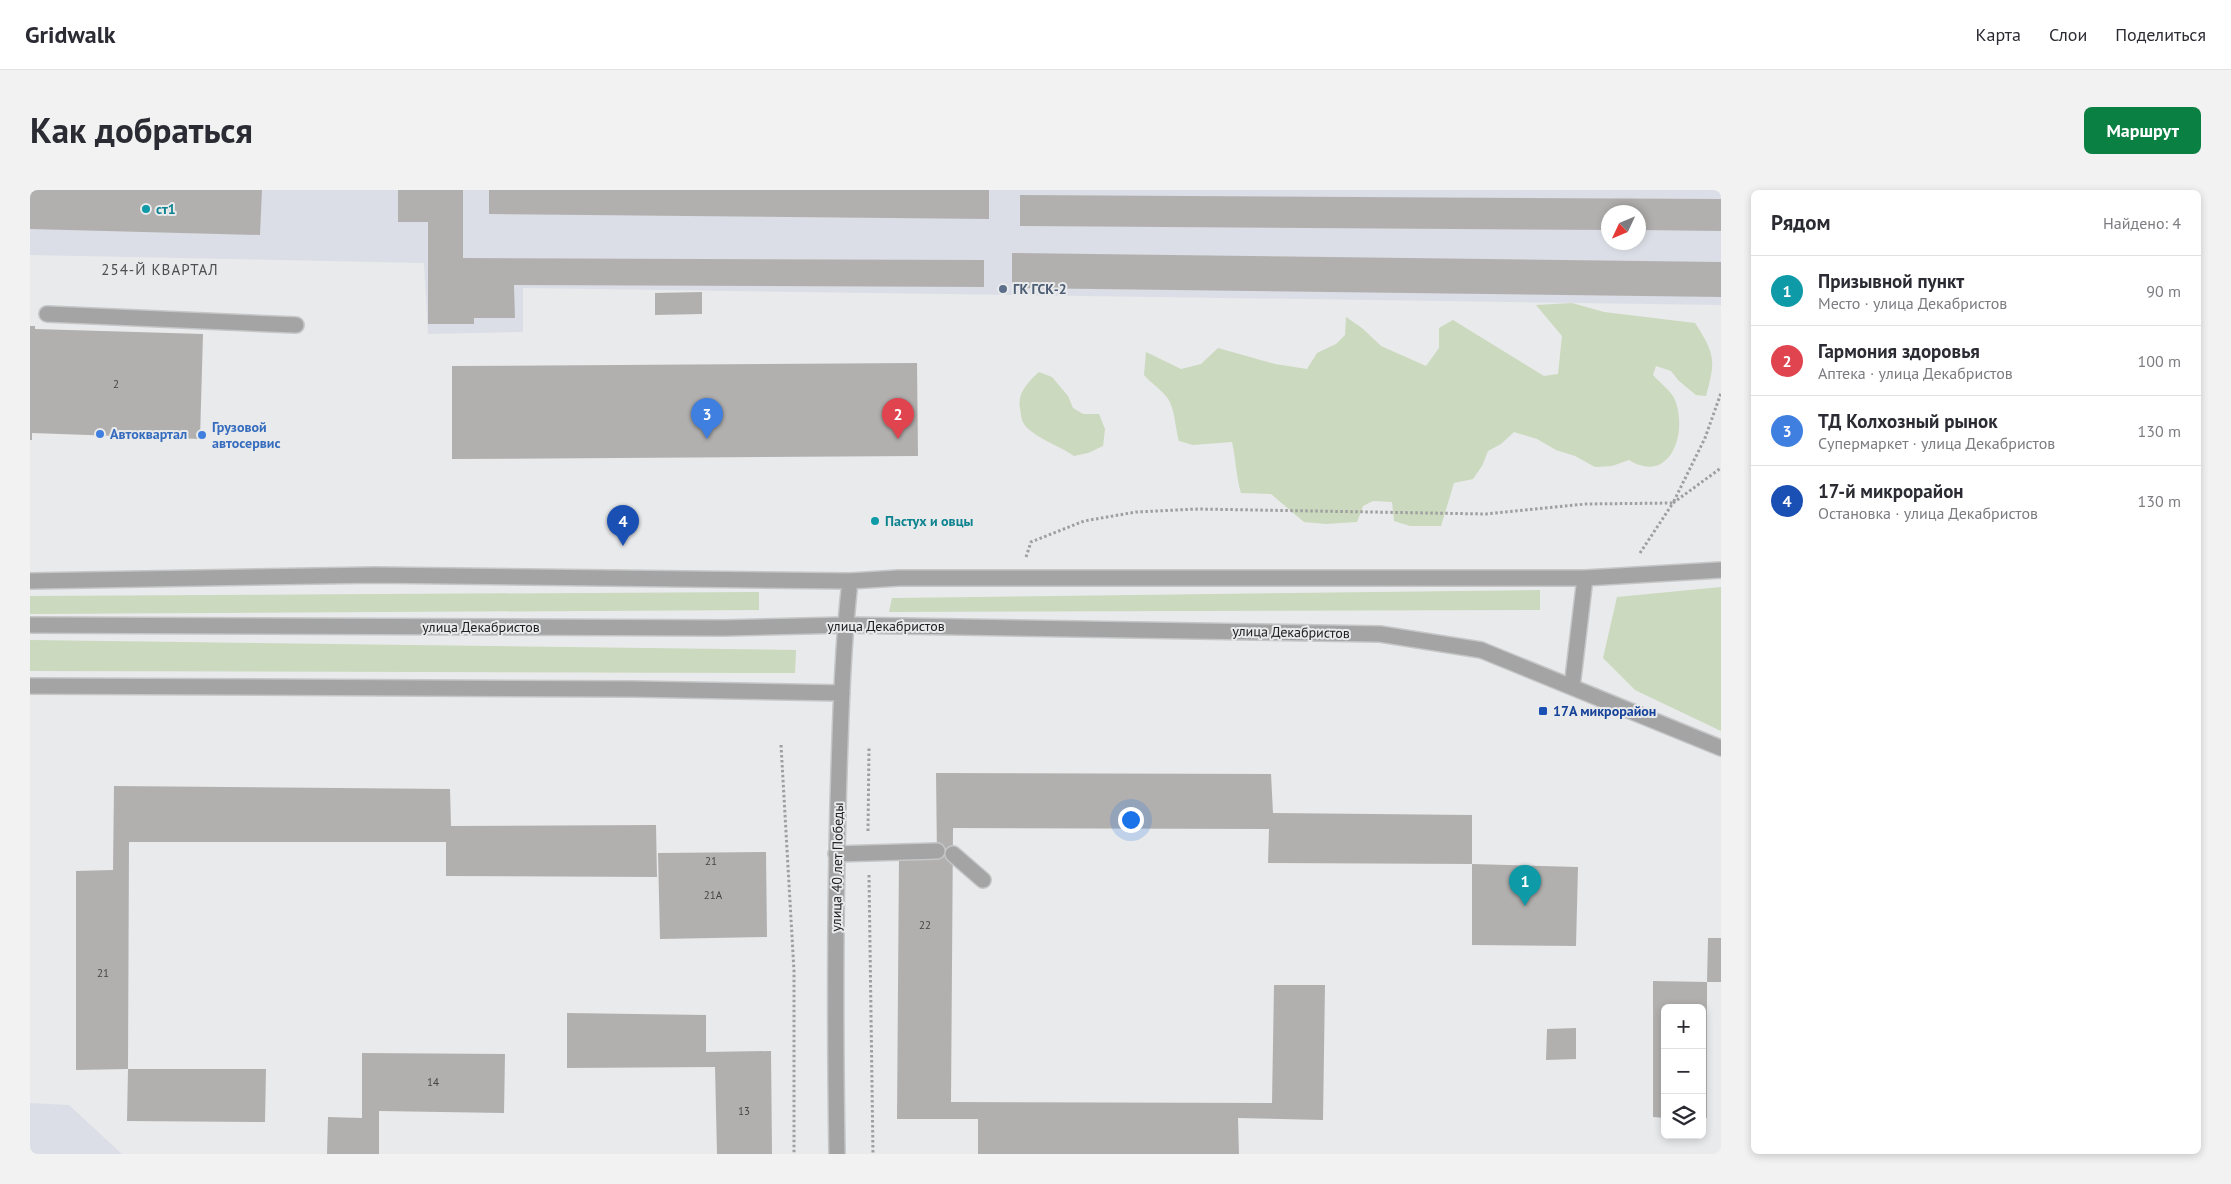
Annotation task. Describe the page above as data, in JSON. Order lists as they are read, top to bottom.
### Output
{
  "streets": {
    "street": ["улица Декабристов", "улица 40 лет Победы"]
  },
  "crossings": [
    ["улица Декабристов", "улица 40 лет Победы"]
  ],
  "districts": ["254-Й КВАРТАЛ"],
  "places": {
    "other": [
      "ст1",
      "ГК ГСК-2",
      "Автоквартал",
      "Грузовой автосервис",
      "Пастух и овцы"
    ],
    "transit": ["17А микрорайон"]
  },
  "house_numbers": [
    "2",
    "21",
    "21А",
    "22",
    "21",
    "14",
    "13"
  ],
  "north": "bottom left",
  "page": {
    "header": "Gridwalk",
    "nav": ["Карта", "Слои", "Поделиться"],
    "title": "Как добраться",
    "buttons": "Маршрут",
    "heading": ["Рядом", "Найдено: 4"],
    "list": [
      {
        "mark": "1",
        "name": "Призывной пункт",
        "note": "Место · улица Декабристов",
        "value": "90 m"
      },
      {
        "mark": "2",
        "name": "Гармония здоровья",
        "note": "Аптека · улица Декабристов",
        "value": "100 m"
      },
      {
        "mark": "3",
        "name": "ТД Колхозный рынок",
        "note": "Супермаркет · улица Декабристов",
        "value": "130 m"
      },
      {
        "mark": "4",
        "name": "17-й микрорайон",
        "note": "Остановка · улица Декабристов",
        "value": "130 m"
      }
    ],
    "pins": [
      "2",
      "3",
      "4",
      "1"
    ],
    "map_buttons": ["+", "−"]
  }
}
